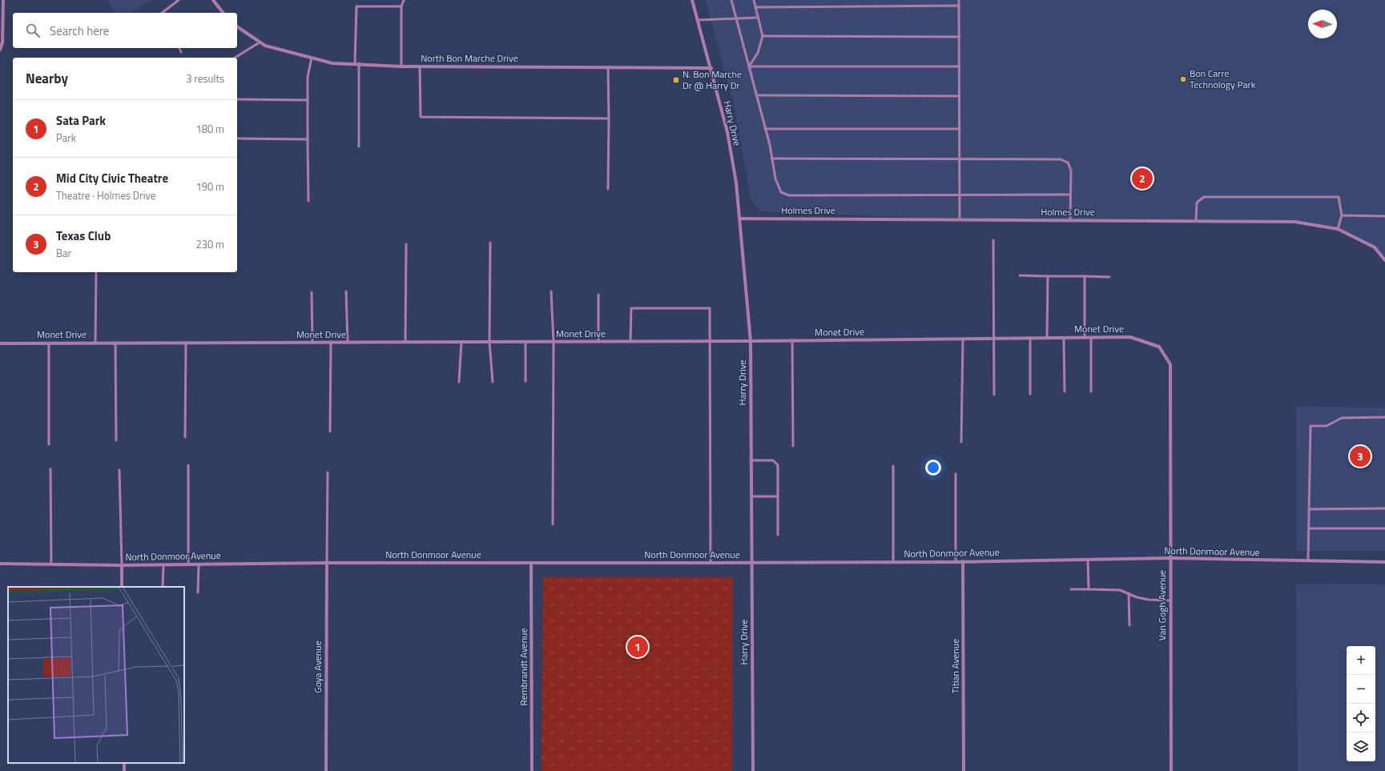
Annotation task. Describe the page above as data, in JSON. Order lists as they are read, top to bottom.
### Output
{
  "streets": {
    "street": [
      "North Bon Marche Drive",
      "Harry Drive",
      "Holmes Drive",
      "Monet Drive",
      "North Donmoor Avenue",
      "Van Gogh Avenue",
      "Titian Avenue",
      "Goya Avenue",
      "Rembrandt Avenue"
    ]
  },
  "crossings": [
    ["North Bon Marche Drive", "Harry Drive"],
    ["Harry Drive", "Holmes Drive"],
    ["Harry Drive", "Monet Drive"],
    ["Harry Drive", "North Donmoor Avenue"],
    ["Monet Drive", "Van Gogh Avenue"],
    ["North Donmoor Avenue", "Van Gogh Avenue"],
    ["North Donmoor Avenue", "Titian Avenue"],
    ["North Donmoor Avenue", "Goya Avenue"],
    ["North Donmoor Avenue", "Rembrandt Avenue"]
  ],
  "places": {
    "other": ["Bon Carre Technology Park"],
    "transit": ["N. Bon Marche Dr @ Harry Dr"]
  },
  "north": "left",
  "page": {
    "search": "Search here",
    "heading": ["Nearby", "3 results"],
    "list": [
      {
        "mark": "1",
        "name": "Sata Park",
        "note": "Park",
        "value": "180 m"
      },
      {
        "mark": "2",
        "name": "Mid City Civic Theatre",
        "note": "Theatre · Holmes Drive",
        "value": "190 m"
      },
      {
        "mark": "3",
        "name": "Texas Club",
        "note": "Bar",
        "value": "230 m"
      }
    ],
    "pins": ["2", "3", "1"],
    "map_buttons": ["+", "−"]
  }
}
